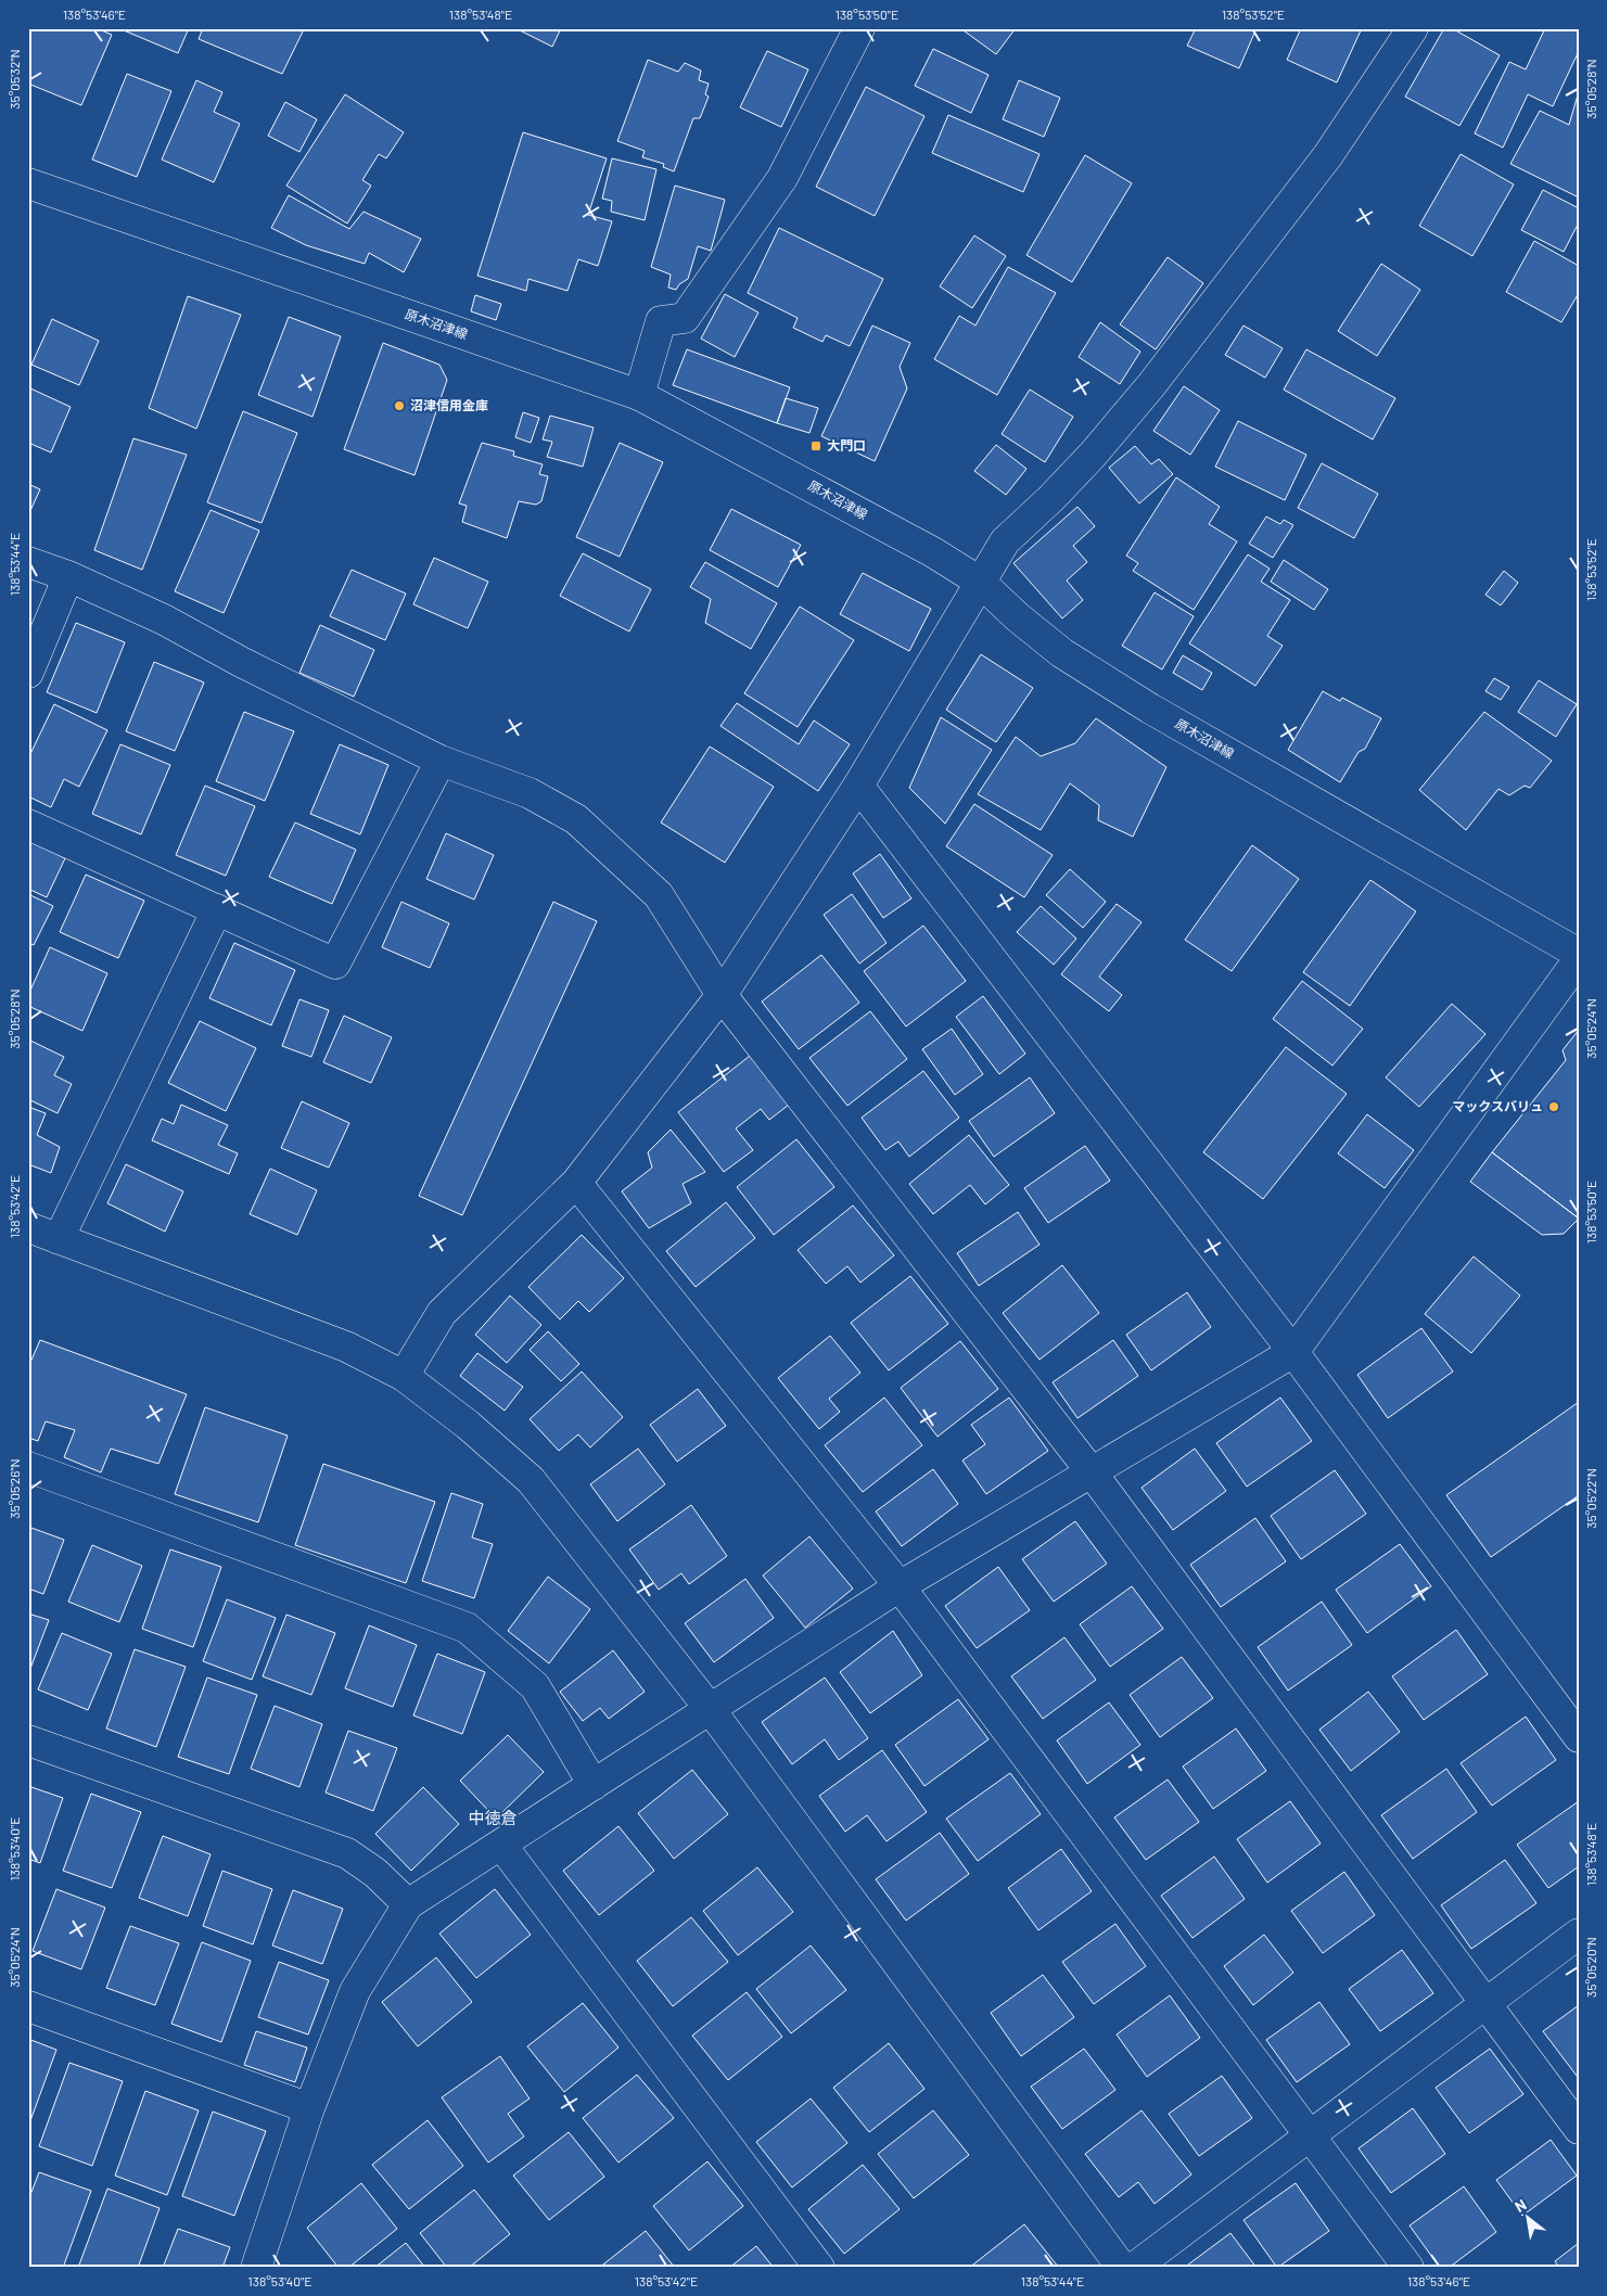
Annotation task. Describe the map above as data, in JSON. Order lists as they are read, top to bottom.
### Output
{
  "streets": {
    "street": ["原木沼津線"]
  },
  "districts": ["中徳倉"],
  "places": {
    "other": ["沼津信用金庫", "マックスバリュ"],
    "transit": ["大門口"]
  },
  "north": "top left",
  "coordinates": [
    "138°53'46\"E",
    "138°53'48\"E",
    "138°53'50\"E",
    "138°53'52\"E",
    "35°05'32\"N",
    "35°05'28\"N",
    "138°53'44\"E",
    "35°05'24\"N",
    "138°53'42\"E",
    "35°05'26\"N",
    "35°05'22\"N",
    "138°53'40\"E",
    "35°05'20\"N"
  ]
}
